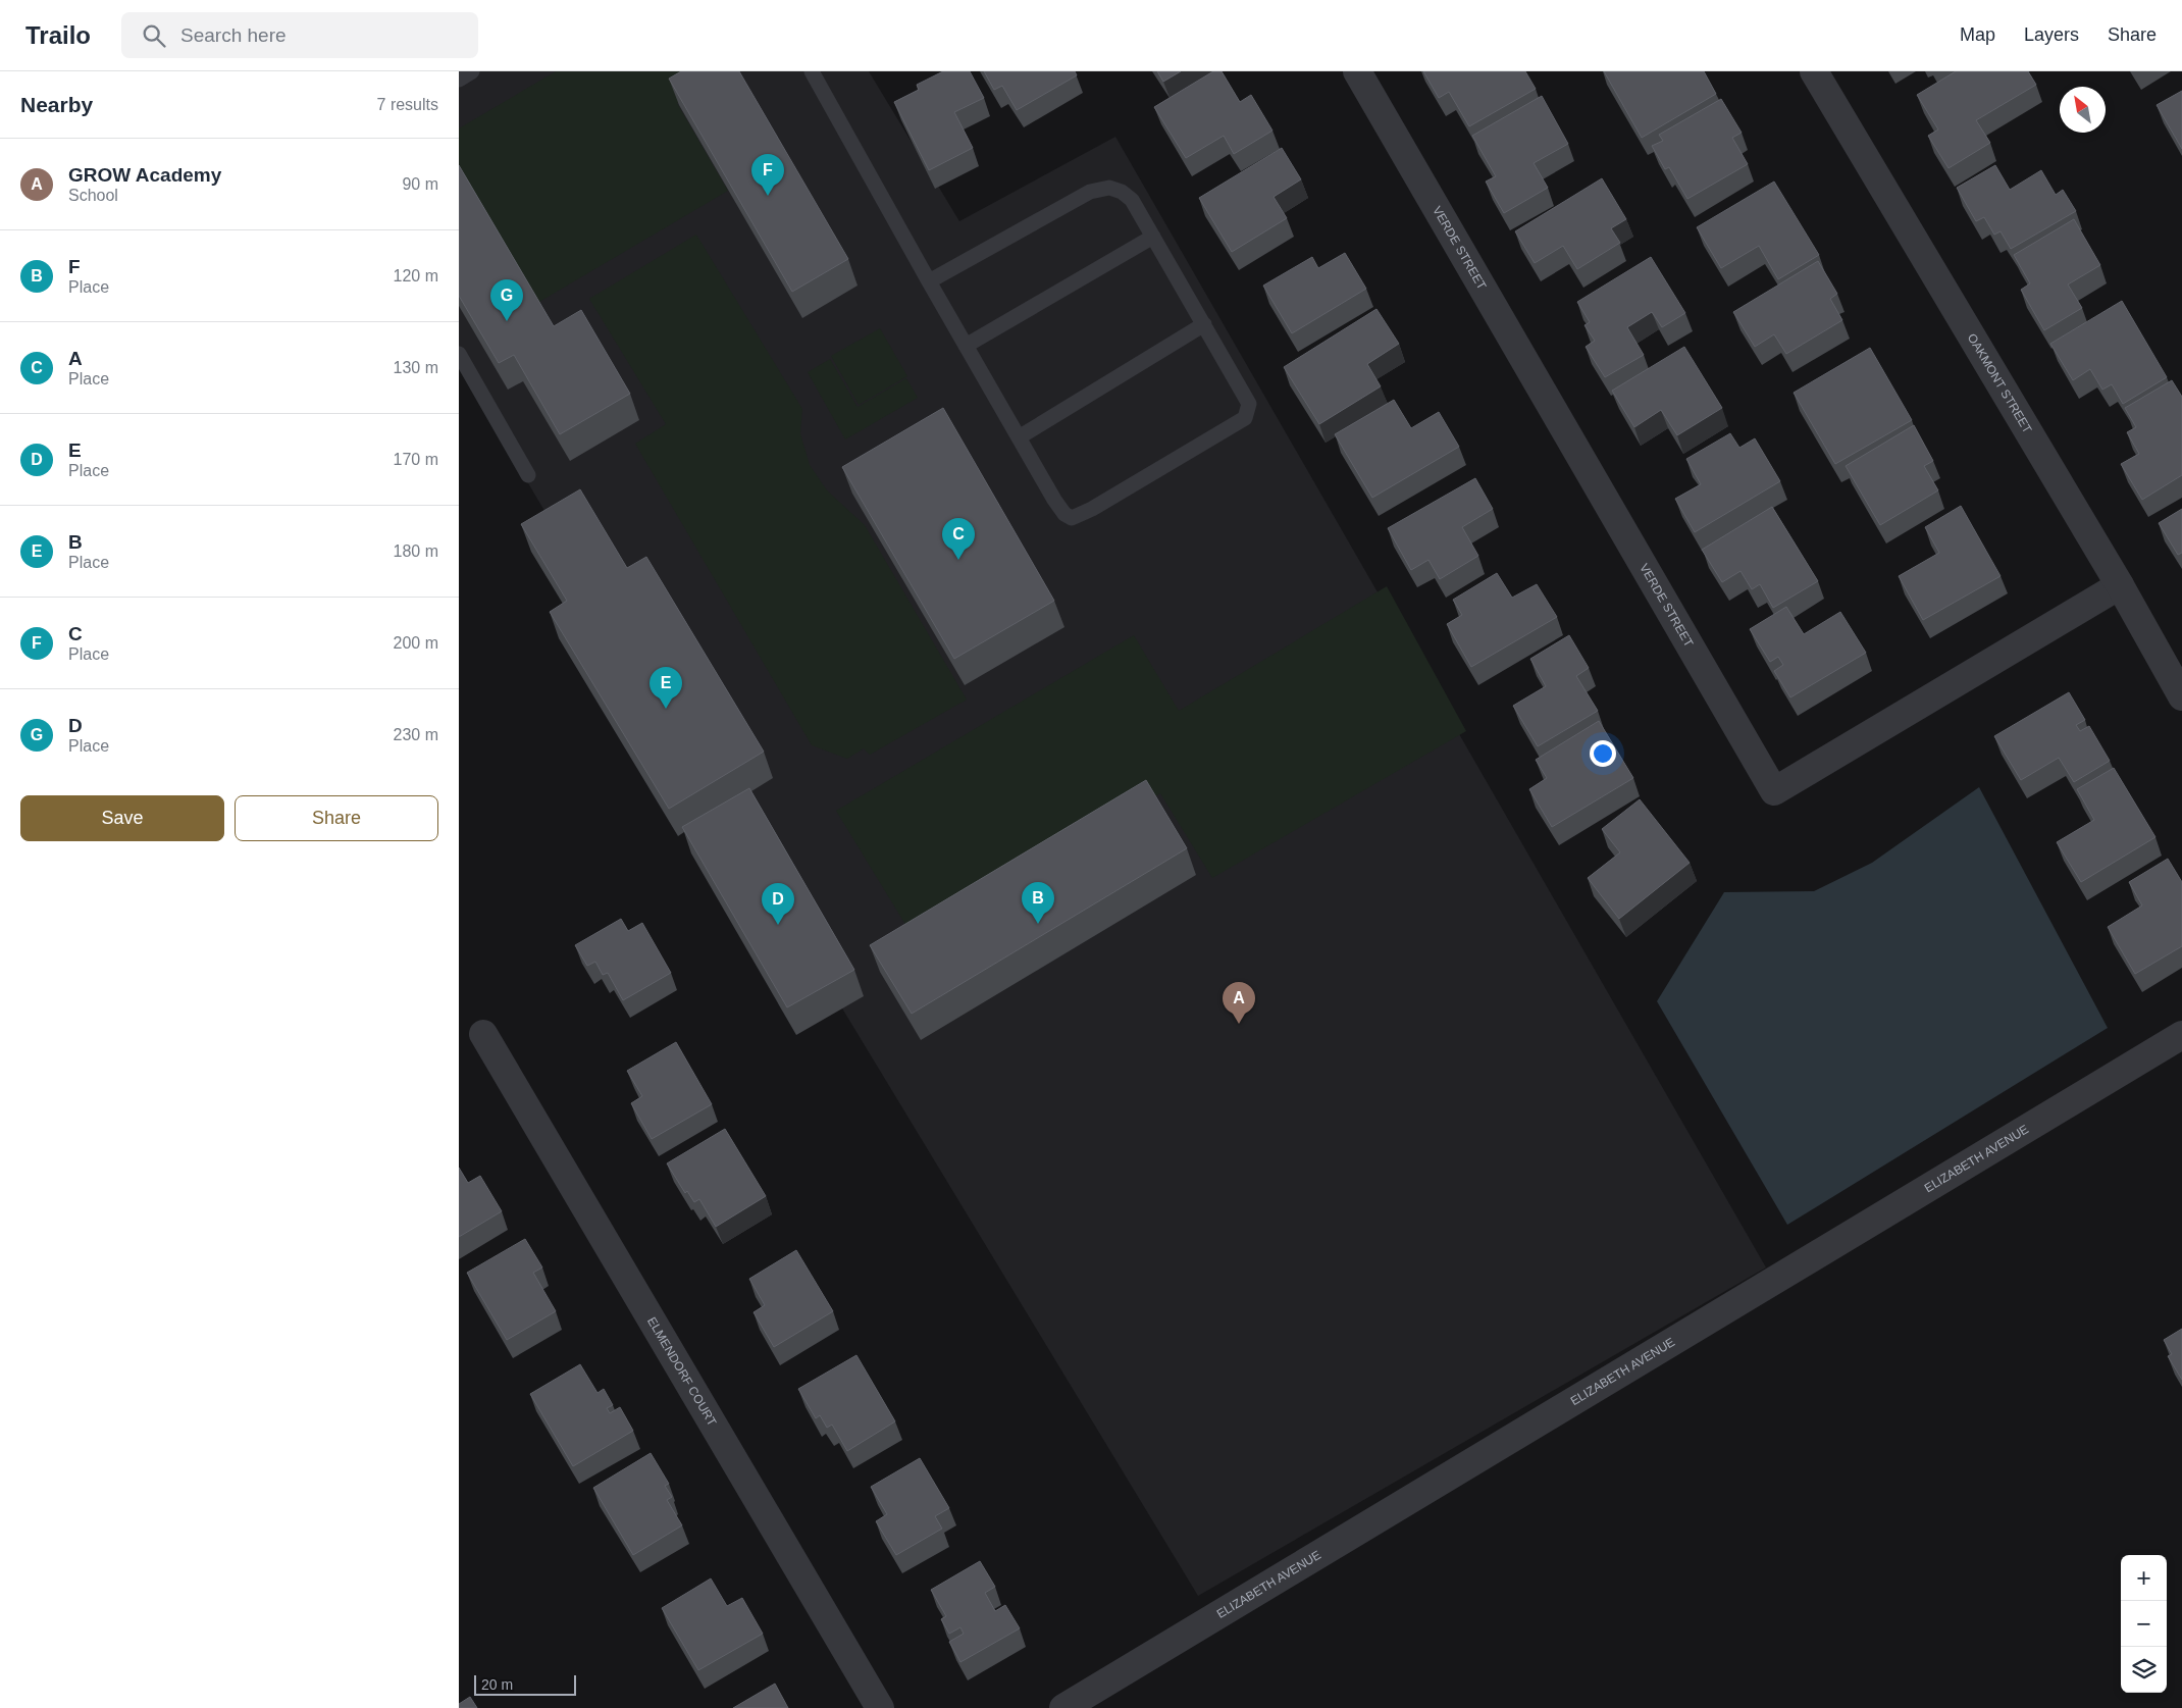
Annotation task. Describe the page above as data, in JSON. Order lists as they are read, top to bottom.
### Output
{
  "streets": {
    "street": [
      "VERDE STREET",
      "OAKMONT STREET",
      "ELIZABETH AVENUE",
      "ELMENDORF COURT"
    ]
  },
  "crossings": [
    ["VERDE STREET", "OAKMONT STREET"]
  ],
  "scale_bar": "20 m",
  "north": "top left",
  "page": {
    "header": "Trailo",
    "search": "Search here",
    "nav": ["Map", "Layers", "Share"],
    "heading": ["Nearby", "7 results"],
    "list": [
      {
        "mark": "A",
        "name": "GROW Academy",
        "note": "School",
        "value": "90 m"
      },
      {
        "mark": "B",
        "name": "F",
        "note": "Place",
        "value": "120 m"
      },
      {
        "mark": "C",
        "name": "A",
        "note": "Place",
        "value": "130 m"
      },
      {
        "mark": "D",
        "name": "E",
        "note": "Place",
        "value": "170 m"
      },
      {
        "mark": "E",
        "name": "B",
        "note": "Place",
        "value": "180 m"
      },
      {
        "mark": "F",
        "name": "C",
        "note": "Place",
        "value": "200 m"
      },
      {
        "mark": "G",
        "name": "D",
        "note": "Place",
        "value": "230 m"
      }
    ],
    "pins": [
      "F",
      "G",
      "C",
      "E",
      "B",
      "D",
      "A"
    ],
    "buttons": ["Save", "Share"],
    "map_buttons": ["+", "−"],
    "scale": "20 m"
  }
}
